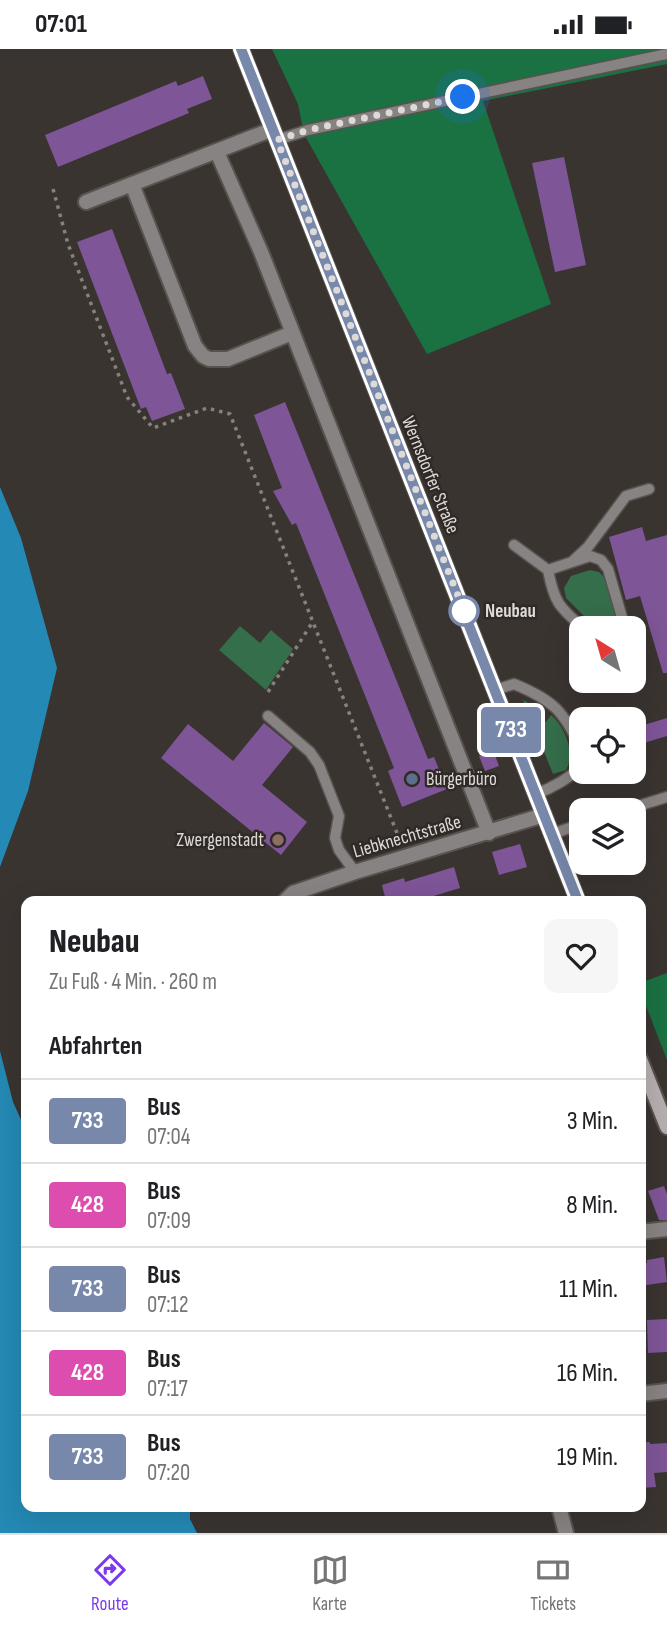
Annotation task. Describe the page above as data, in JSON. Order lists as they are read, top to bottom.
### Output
{
  "streets": {
    "main road": ["Wernsdorfer Straße"],
    "street": ["Liebknechtstraße"]
  },
  "crossings": [
    ["Wernsdorfer Straße", "Liebknechtstraße"]
  ],
  "places": ["Neubau", "Bürgerbüro", "Zwergenstadt"],
  "lines": ["bus line 733"],
  "north": "top left",
  "page": {
    "status": "07:01",
    "on_map": "733",
    "heading": [
      ["Neubau", "Zu Fuß · 4 Min. · 260 m"],
      "Abfahrten"
    ],
    "list": [
      {
        "mark": "733",
        "name": "Bus",
        "note": "07:04",
        "value": "3 Min."
      },
      {
        "mark": "428",
        "name": "Bus",
        "note": "07:09",
        "value": "8 Min."
      },
      {
        "mark": "733",
        "name": "Bus",
        "note": "07:12",
        "value": "11 Min."
      },
      {
        "mark": "428",
        "name": "Bus",
        "note": "07:17",
        "value": "16 Min."
      },
      {
        "mark": "733",
        "name": "Bus",
        "note": "07:20",
        "value": "19 Min."
      }
    ],
    "tabs": ["Route", "Karte", "Tickets"]
  }
}
